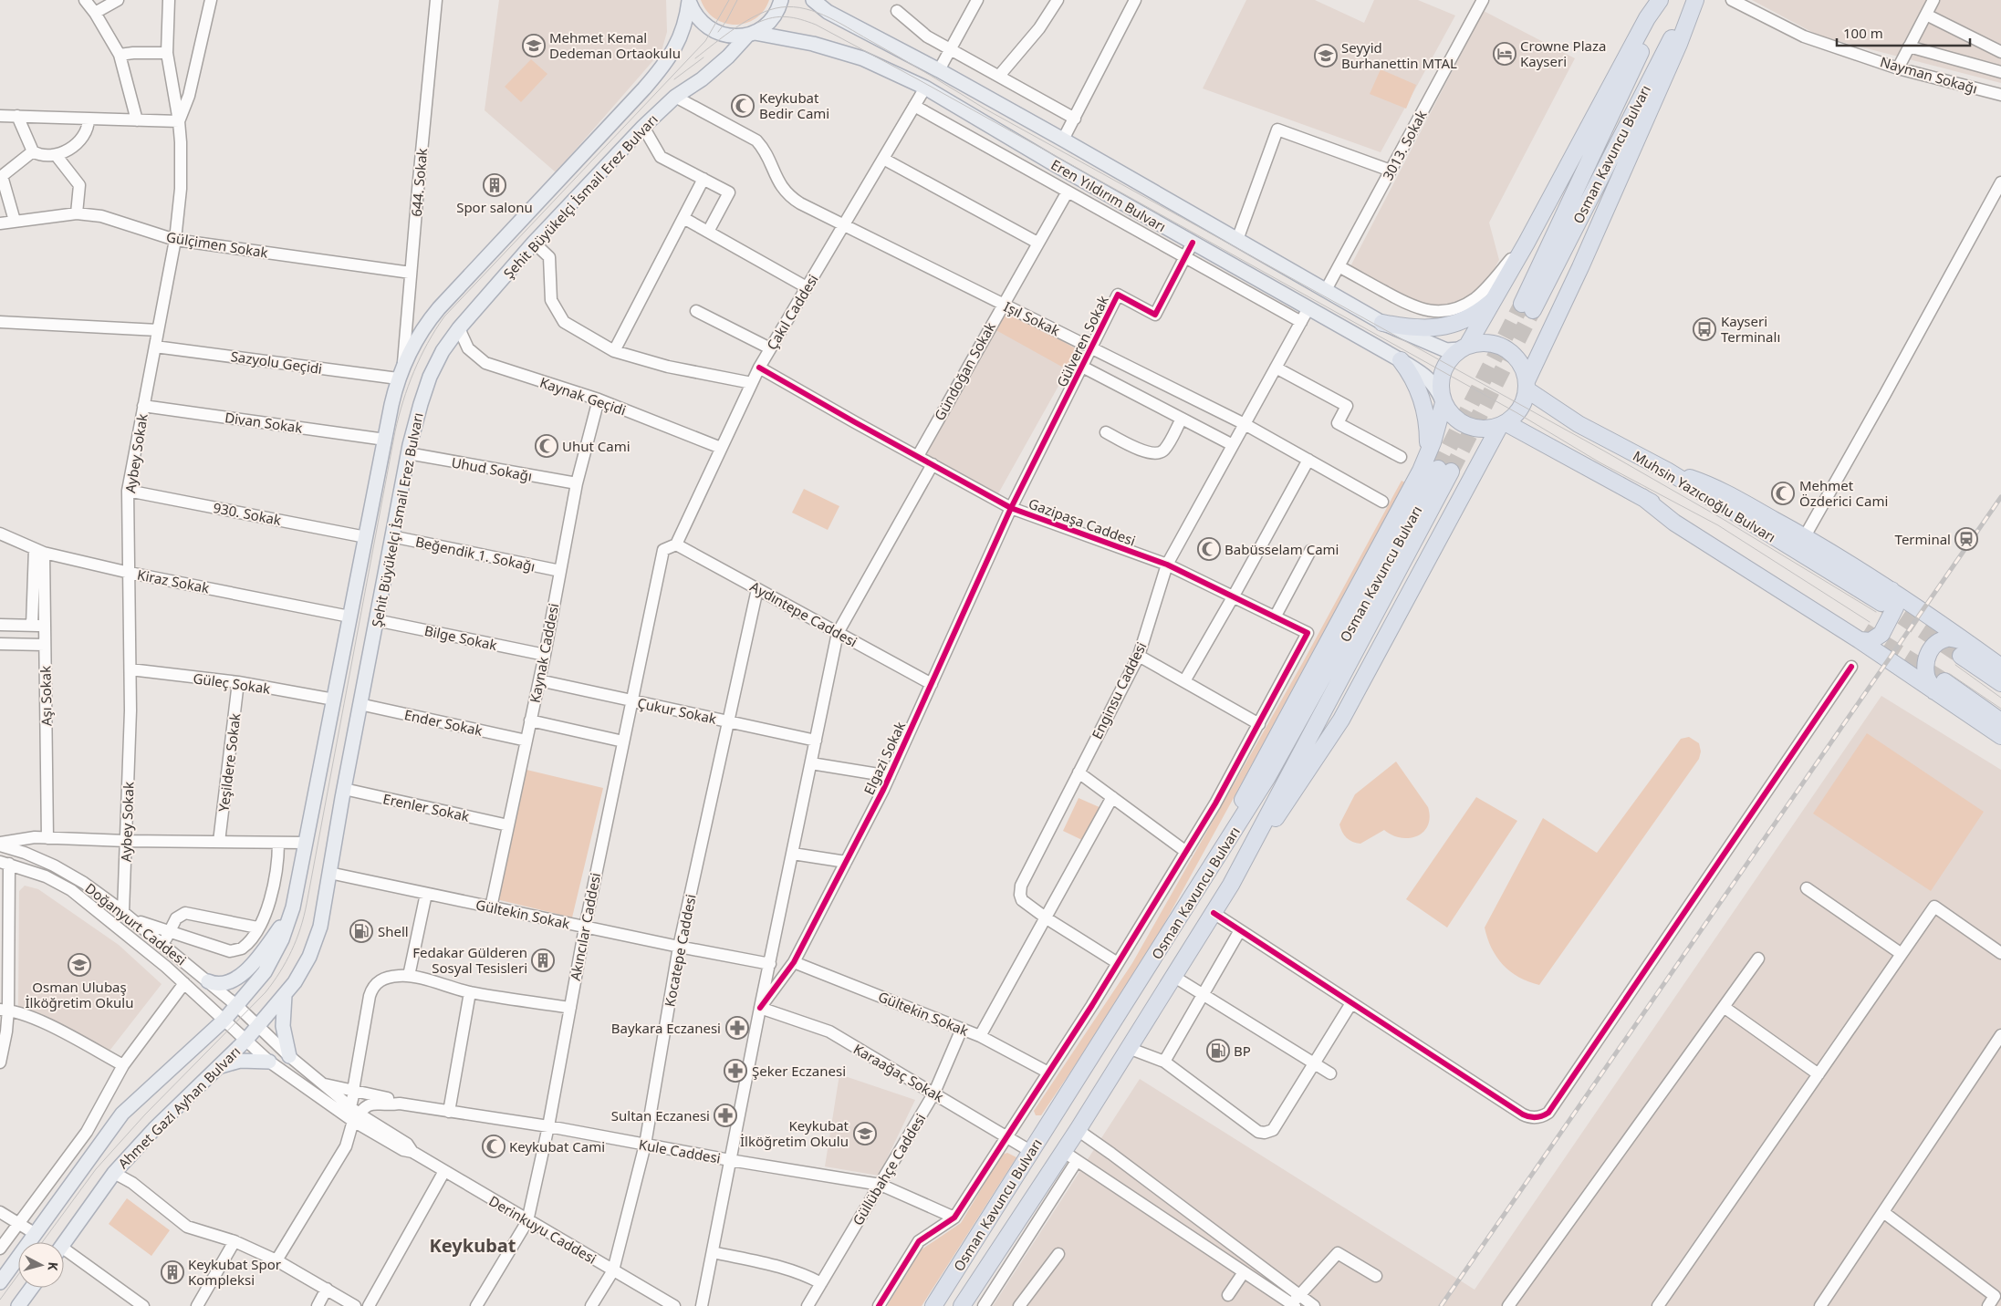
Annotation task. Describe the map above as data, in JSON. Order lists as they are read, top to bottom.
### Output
{
  "streets": {
    "highway": ["Osman Kavuncu Bulvarı", "Muhsin Yazıcıoğlu Bulvarı"],
    "main road": ["Eren Yıldırım Bulvarı", "Şehit Büyükelçi İsmail Erez Bulvarı", "Ahmet Gazi Ayhan Bulvarı"],
    "street": [
      "Nayman Sokağı",
      "3013. Sokak",
      "644. Sokak",
      "Gülçimen Sokak",
      "Çakıl Caddesi",
      "Işıl Sokak",
      "Gülveren Sokak",
      "Sazyolu Geçidi",
      "Gündoğan Sokak",
      "Kaynak Geçidi",
      "Divan Sokak",
      "Aybey Sokak",
      "Uhud Sokağı",
      "930. Sokak",
      "Gazipaşa Caddesi",
      "Beğendik 1. Sokağı",
      "Kiraz Sokak",
      "Aydıntepe Caddesi",
      "Bilge Sokak",
      "Kaynak Caddesi",
      "Güleç Sokak",
      "Enginsu Caddesi",
      "Aşı Sokak",
      "Çukur Sokak",
      "Ender Sokak",
      "Elgazi Sokak",
      "Yeşildere Sokak",
      "Erenler Sokak",
      "Gültekin Sokak",
      "Doğanyurt Caddesi",
      "Akıncılar Caddesi",
      "Kocatepe Caddesi",
      "Karaağaç Sokak",
      "Kule Caddesi",
      "Güllübahçe Caddesi",
      "Derinkuyu Caddesi"
    ]
  },
  "crossings": [
    ["3013. Sokak", "Eren Yıldırım Bulvarı"],
    ["Osman Kavuncu Bulvarı", "Karaağaç Sokak"],
    ["644. Sokak", "Şehit Büyükelçi İsmail Erez Bulvarı"],
    ["644. Sokak", "Gülçimen Sokak"],
    ["Eren Yıldırım Bulvarı", "Şehit Büyükelçi İsmail Erez Bulvarı"],
    ["Eren Yıldırım Bulvarı", "Çakıl Caddesi"],
    ["Eren Yıldırım Bulvarı", "Gülveren Sokak"],
    ["Eren Yıldırım Bulvarı", "Muhsin Yazıcıoğlu Bulvarı"],
    ["Eren Yıldırım Bulvarı", "Enginsu Caddesi"],
    ["Şehit Büyükelçi İsmail Erez Bulvarı", "Işıl Sokak"],
    ["Şehit Büyükelçi İsmail Erez Bulvarı", "Sazyolu Geçidi"],
    ["Şehit Büyükelçi İsmail Erez Bulvarı", "Kaynak Geçidi"],
    ["Şehit Büyükelçi İsmail Erez Bulvarı", "Divan Sokak"],
    ["Şehit Büyükelçi İsmail Erez Bulvarı", "Uhud Sokağı"],
    ["Şehit Büyükelçi İsmail Erez Bulvarı", "930. Sokak"],
    ["Şehit Büyükelçi İsmail Erez Bulvarı", "Beğendik 1. Sokağı"],
    ["Şehit Büyükelçi İsmail Erez Bulvarı", "Kiraz Sokak"],
    ["Şehit Büyükelçi İsmail Erez Bulvarı", "Bilge Sokak"],
    ["Şehit Büyükelçi İsmail Erez Bulvarı", "Güleç Sokak"],
    ["Şehit Büyükelçi İsmail Erez Bulvarı", "Ender Sokak"],
    ["Şehit Büyükelçi İsmail Erez Bulvarı", "Erenler Sokak"],
    ["Şehit Büyükelçi İsmail Erez Bulvarı", "Gültekin Sokak"],
    ["Şehit Büyükelçi İsmail Erez Bulvarı", "Doğanyurt Caddesi"],
    ["Şehit Büyükelçi İsmail Erez Bulvarı", "Ahmet Gazi Ayhan Bulvarı"],
    ["Şehit Büyükelçi İsmail Erez Bulvarı", "Derinkuyu Caddesi"],
    ["Gülçimen Sokak", "Aybey Sokak"],
    ["Çakıl Caddesi", "Işıl Sokak"],
    ["Çakıl Caddesi", "Kaynak Geçidi"],
    ["Çakıl Caddesi", "Gazipaşa Caddesi"],
    ["Çakıl Caddesi", "Aydıntepe Caddesi"],
    ["Çakıl Caddesi", "Akıncılar Caddesi"],
    ["Işıl Sokak", "Gülveren Sokak"],
    ["Işıl Sokak", "Gündoğan Sokak"],
    ["Işıl Sokak", "Enginsu Caddesi"],
    ["Gülveren Sokak", "Gazipaşa Caddesi"],
    ["Gülveren Sokak", "Elgazi Sokak"],
    ["Sazyolu Geçidi", "Aybey Sokak"],
    ["Gündoğan Sokak", "Gazipaşa Caddesi"],
    ["Kaynak Geçidi", "Kaynak Caddesi"],
    ["Divan Sokak", "Aybey Sokak"],
    ["Aybey Sokak", "930. Sokak"],
    ["Aybey Sokak", "Kiraz Sokak"],
    ["Aybey Sokak", "Güleç Sokak"],
    ["Aybey Sokak", "Doğanyurt Caddesi"],
    ["Uhud Sokağı", "Kaynak Caddesi"],
    ["Gazipaşa Caddesi", "Enginsu Caddesi"],
    ["Gazipaşa Caddesi", "Elgazi Sokak"],
    ["Beğendik 1. Sokağı", "Kaynak Caddesi"],
    ["Kiraz Sokak", "Aşı Sokak"],
    ["Aydıntepe Caddesi", "Elgazi Sokak"],
    ["Aydıntepe Caddesi", "Akıncılar Caddesi"],
    ["Aydıntepe Caddesi", "Kocatepe Caddesi"],
    ["Bilge Sokak", "Kaynak Caddesi"],
    ["Kaynak Caddesi", "Çukur Sokak"],
    ["Kaynak Caddesi", "Ender Sokak"],
    ["Kaynak Caddesi", "Erenler Sokak"],
    ["Kaynak Caddesi", "Gültekin Sokak"],
    ["Güleç Sokak", "Yeşildere Sokak"],
    ["Çukur Sokak", "Akıncılar Caddesi"],
    ["Çukur Sokak", "Kocatepe Caddesi"],
    ["Elgazi Sokak", "Gültekin Sokak"],
    ["Elgazi Sokak", "Karaağaç Sokak"],
    ["Gültekin Sokak", "Akıncılar Caddesi"],
    ["Gültekin Sokak", "Kocatepe Caddesi"],
    ["Gültekin Sokak", "Güllübahçe Caddesi"],
    ["Doğanyurt Caddesi", "Ahmet Gazi Ayhan Bulvarı"],
    ["Doğanyurt Caddesi", "Derinkuyu Caddesi"],
    ["Akıncılar Caddesi", "Kule Caddesi"],
    ["Akıncılar Caddesi", "Derinkuyu Caddesi"],
    ["Kocatepe Caddesi", "Kule Caddesi"],
    ["Kocatepe Caddesi", "Derinkuyu Caddesi"],
    ["Karaağaç Sokak", "Güllübahçe Caddesi"],
    ["Ahmet Gazi Ayhan Bulvarı", "Derinkuyu Caddesi"],
    ["Kule Caddesi", "Güllübahçe Caddesi"],
    ["Kule Caddesi", "Derinkuyu Caddesi"]
  ],
  "districts": ["Keykubat"],
  "places": {
    "school or university": [
      "Mehmet Kemal Dedeman Ortaokulu",
      "Seyyid Burhanettin MTAL",
      "Osman Ulubaş İlköğretim Okulu",
      "Keykubat İlköğretim Okulu"
    ],
    "hotel": ["Crowne Plaza Kayseri"],
    "mosque": [
      "Keykubat Bedir Cami",
      "Uhut Cami",
      "Mehmet Özderici Cami",
      "Babüsselam Cami",
      "Keykubat Cami"
    ],
    "building": ["Spor salonu", "Fedakar Gülderen Sosyal Tesisleri", "Keykubat Spor Kompleksi"],
    "bus stop": ["Kayseri Terminalı"],
    "station": ["Terminal"],
    "fuel station": ["Shell", "BP"],
    "pharmacy": ["Baykara Eczanesi", "Şeker Eczanesi", "Sultan Eczanesi"]
  },
  "scale_bar": "100 m",
  "north": "right"
}
